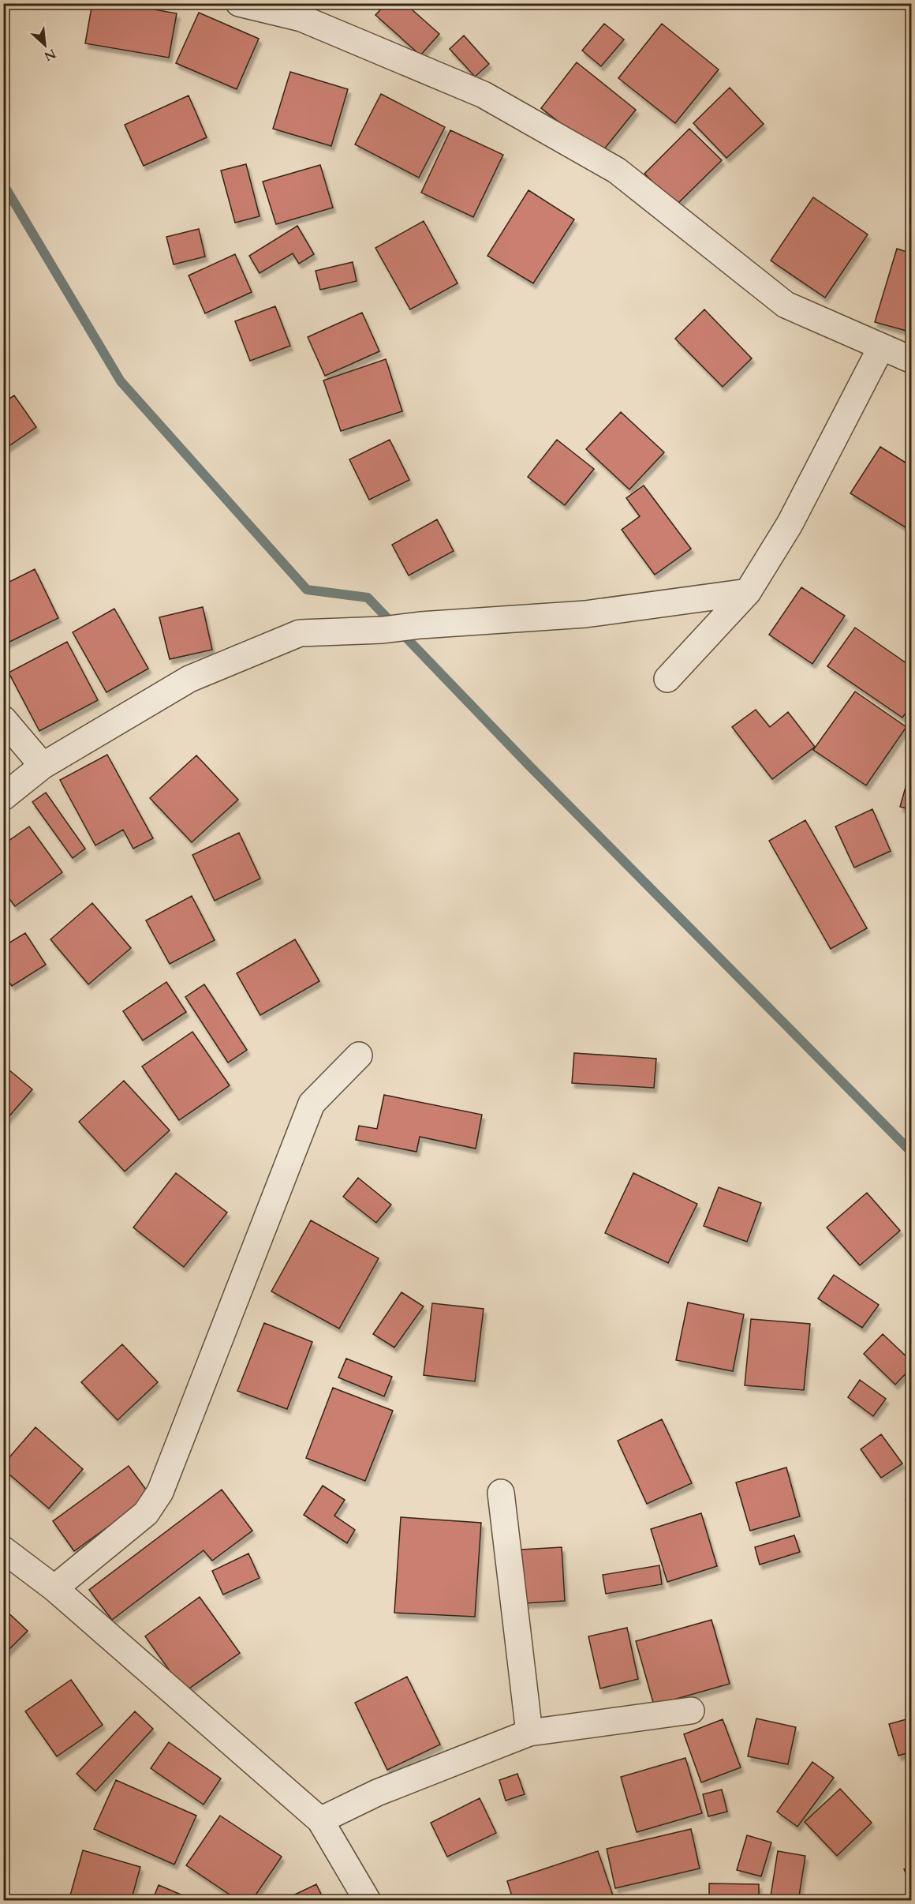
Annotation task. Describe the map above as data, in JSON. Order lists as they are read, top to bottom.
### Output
{
  "north": "bottom right"
}
